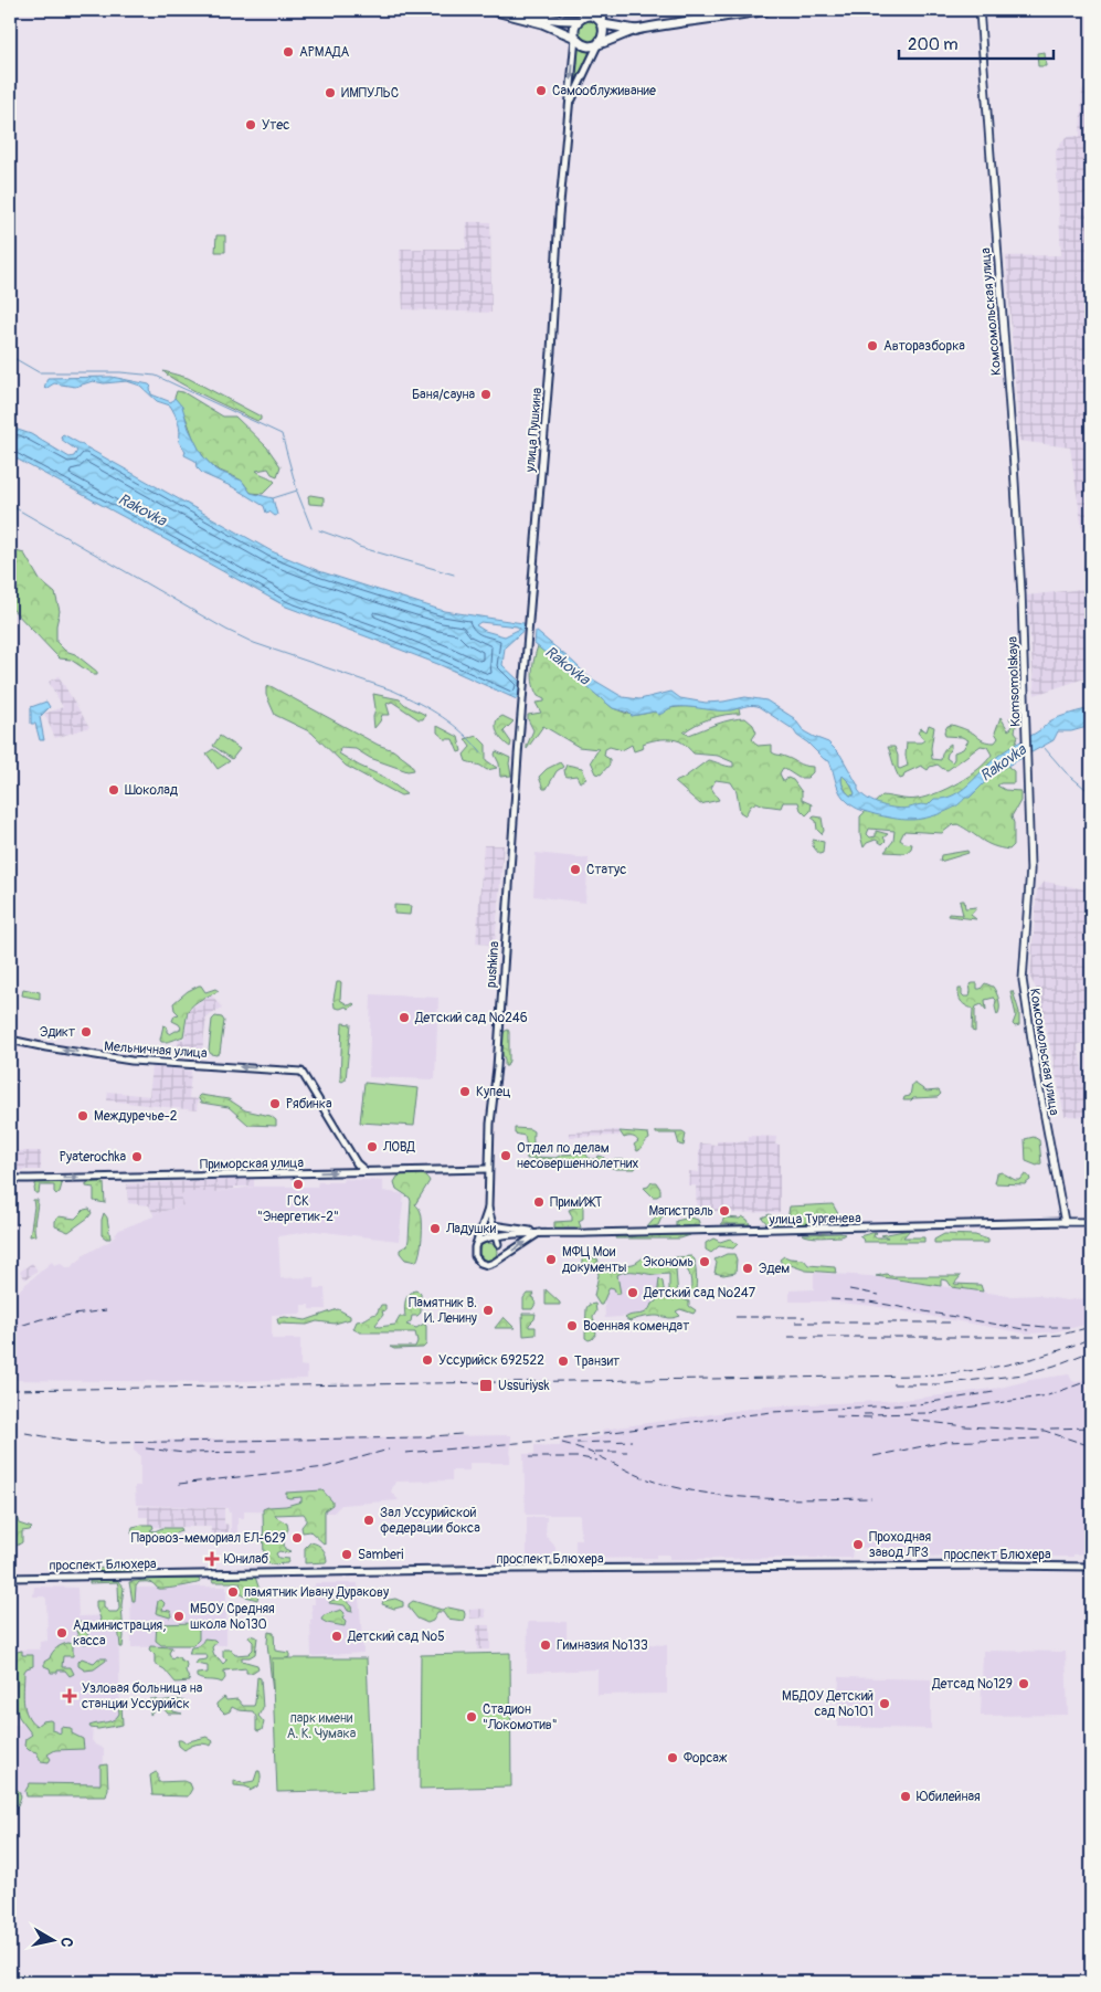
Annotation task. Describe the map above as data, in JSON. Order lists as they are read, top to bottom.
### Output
{
  "streets": {
    "main road": [
      "Комсомольская улица",
      "улица Пушкина",
      "Komsomolskaya",
      "pushkina",
      "Мельничная улица",
      "Приморская улица",
      "улица Тургенева",
      "проспект Блюхера"
    ]
  },
  "crossings": [
    ["Комсомольская улица", "Komsomolskaya"],
    ["Комсомольская улица", "улица Тургенева"],
    ["улица Пушкина", "pushkina"],
    ["pushkina", "Приморская улица"],
    ["pushkina", "улица Тургенева"],
    ["Мельничная улица", "Приморская улица"]
  ],
  "one_way": ["Мельничная улица", "Приморская улица"],
  "water": ["Rakovka"],
  "parks": ["парк имени А. К. Чумака"],
  "places": {
    "other": [
      "АРМАДА",
      "Самооблуживание",
      "ИМПУЛЬС",
      "Утес",
      "Авторазборка",
      "Баня/сауна",
      "Шоколад",
      "Статус",
      "Детский сад №246",
      "Эдикт",
      "Купец",
      "Рябинка",
      "Междуречье-2",
      "ЛОВД",
      "Отдел по делам несовершеннолетних",
      "Pyaterochka",
      "ГСК \"Энергетик-2\"",
      "ПримИЖТ",
      "Магистраль",
      "Ладушки",
      "МФЦ Мои документы",
      "Экономь",
      "Эдем",
      "Детский сад №247",
      "Памятник В. И. Ленину",
      "Военная комендат",
      "Уссурийск 692522",
      "Транзит",
      "Зал Уссурийской федерации бокса",
      "Паровоз-мемориал ЕЛ-629",
      "Проходная завод ЛРЗ",
      "Samberi",
      "памятник Ивану Дуракову",
      "МБОУ Средняя школа №130",
      "Администрация, касса",
      "Детский сад №5",
      "Гимназия №133",
      "Детсад №129",
      "МБДОУ Детский сад №101",
      "Стадион \"Локомотив\"",
      "Форсаж",
      "Юбилейная"
    ],
    "transit": ["Ussuriysk"],
    "health": ["Юнилаб", "Узловая больница на станции Уссурийск"]
  },
  "scale_bar": "200 m",
  "north": "right"
}
